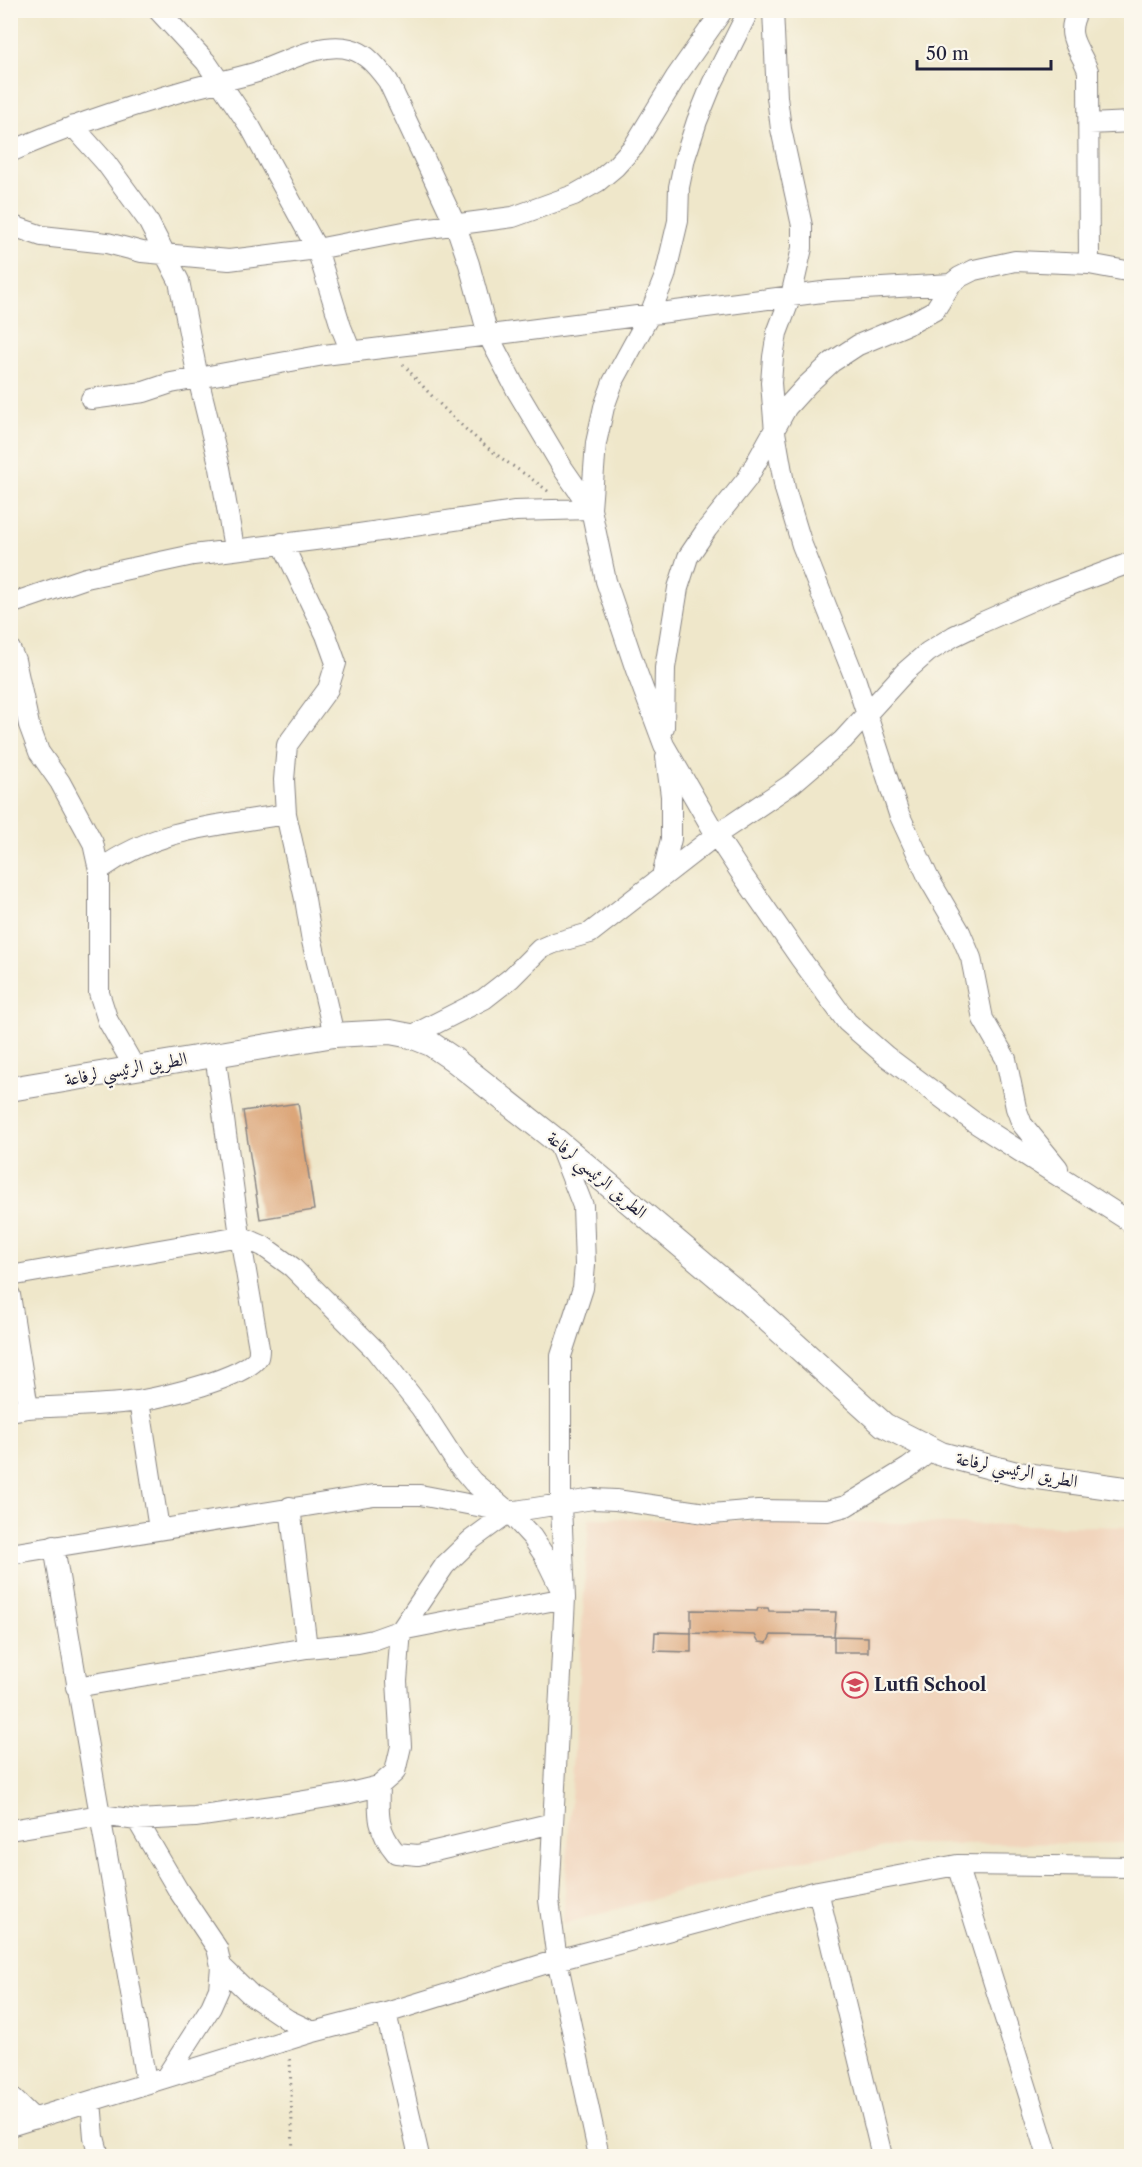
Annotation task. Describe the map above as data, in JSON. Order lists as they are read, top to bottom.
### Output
{
  "streets": {
    "street": ["الطريق الرئيسي لرفاعة"]
  },
  "places": {
    "school or university": ["Lutfi School"]
  },
  "scale_bar": "50 m"
}
